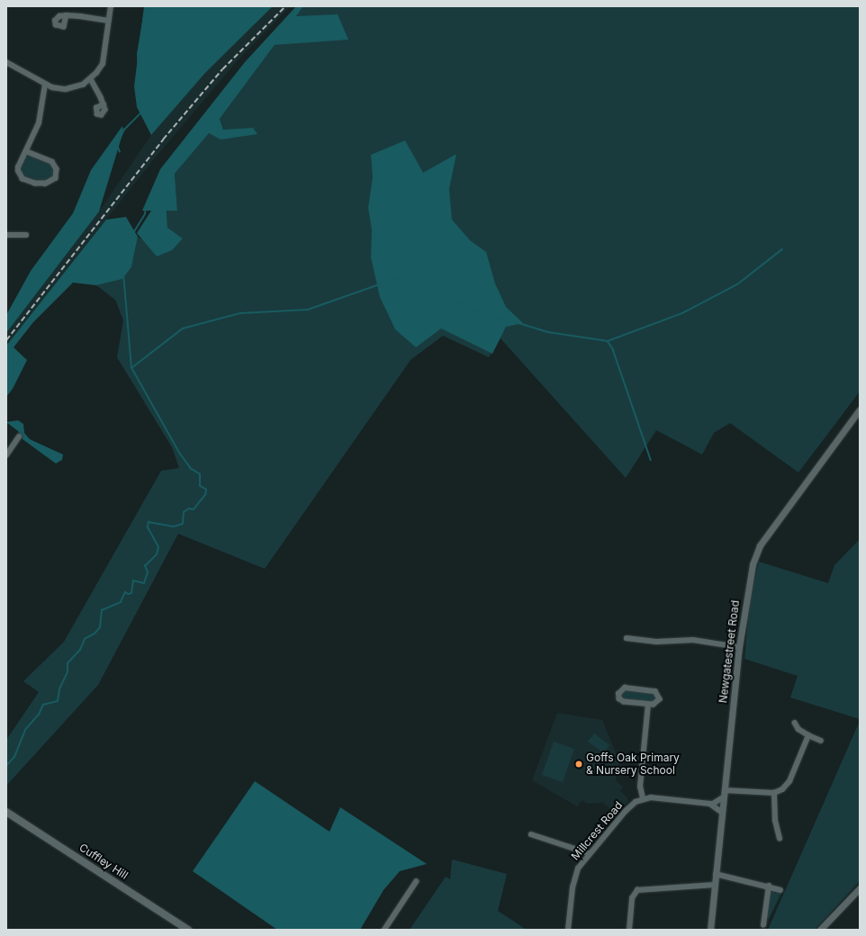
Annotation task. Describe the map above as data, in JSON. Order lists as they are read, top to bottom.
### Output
{
  "streets": {
    "main road": ["Cuffley Hill"],
    "street": ["Newgatestreet Road", "Millcrest Road"]
  },
  "places": ["Goffs Oak Primary & Nursery School"]
}
